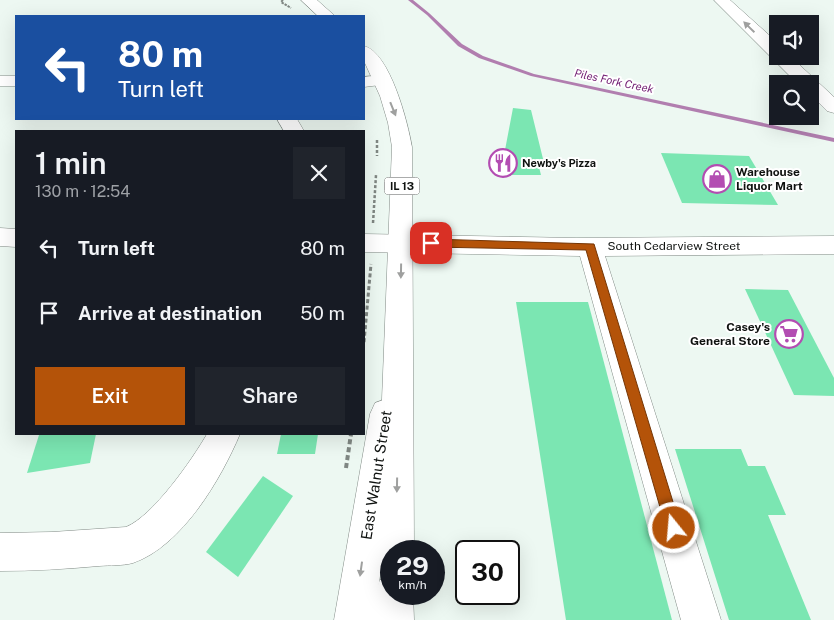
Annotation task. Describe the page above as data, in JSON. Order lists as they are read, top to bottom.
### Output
{
  "streets": {
    "main road": ["IL 13", "South Cedarview Street", "East Walnut Street"]
  },
  "crossings": [
    ["South Cedarview Street", "East Walnut Street"]
  ],
  "one_way": ["East Walnut Street"],
  "water": ["Piles Fork Creek"],
  "places": {
    "restaurant": ["Newby's Pizza"],
    "shop": ["Warehouse Liquor Mart"],
    "supermarket": ["Casey's General Store"]
  },
  "page": {
    "turn": ["80 m", "Turn left"],
    "heading": ["1 min", "130 m · 12:54"],
    "list": [
      {
        "name": "Turn left",
        "value": "80 m"
      },
      {
        "name": "Arrive at destination",
        "value": "50 m"
      }
    ],
    "buttons": ["Exit", "Share"],
    "speed": "29 km/h",
    "limit": "30"
  }
}
